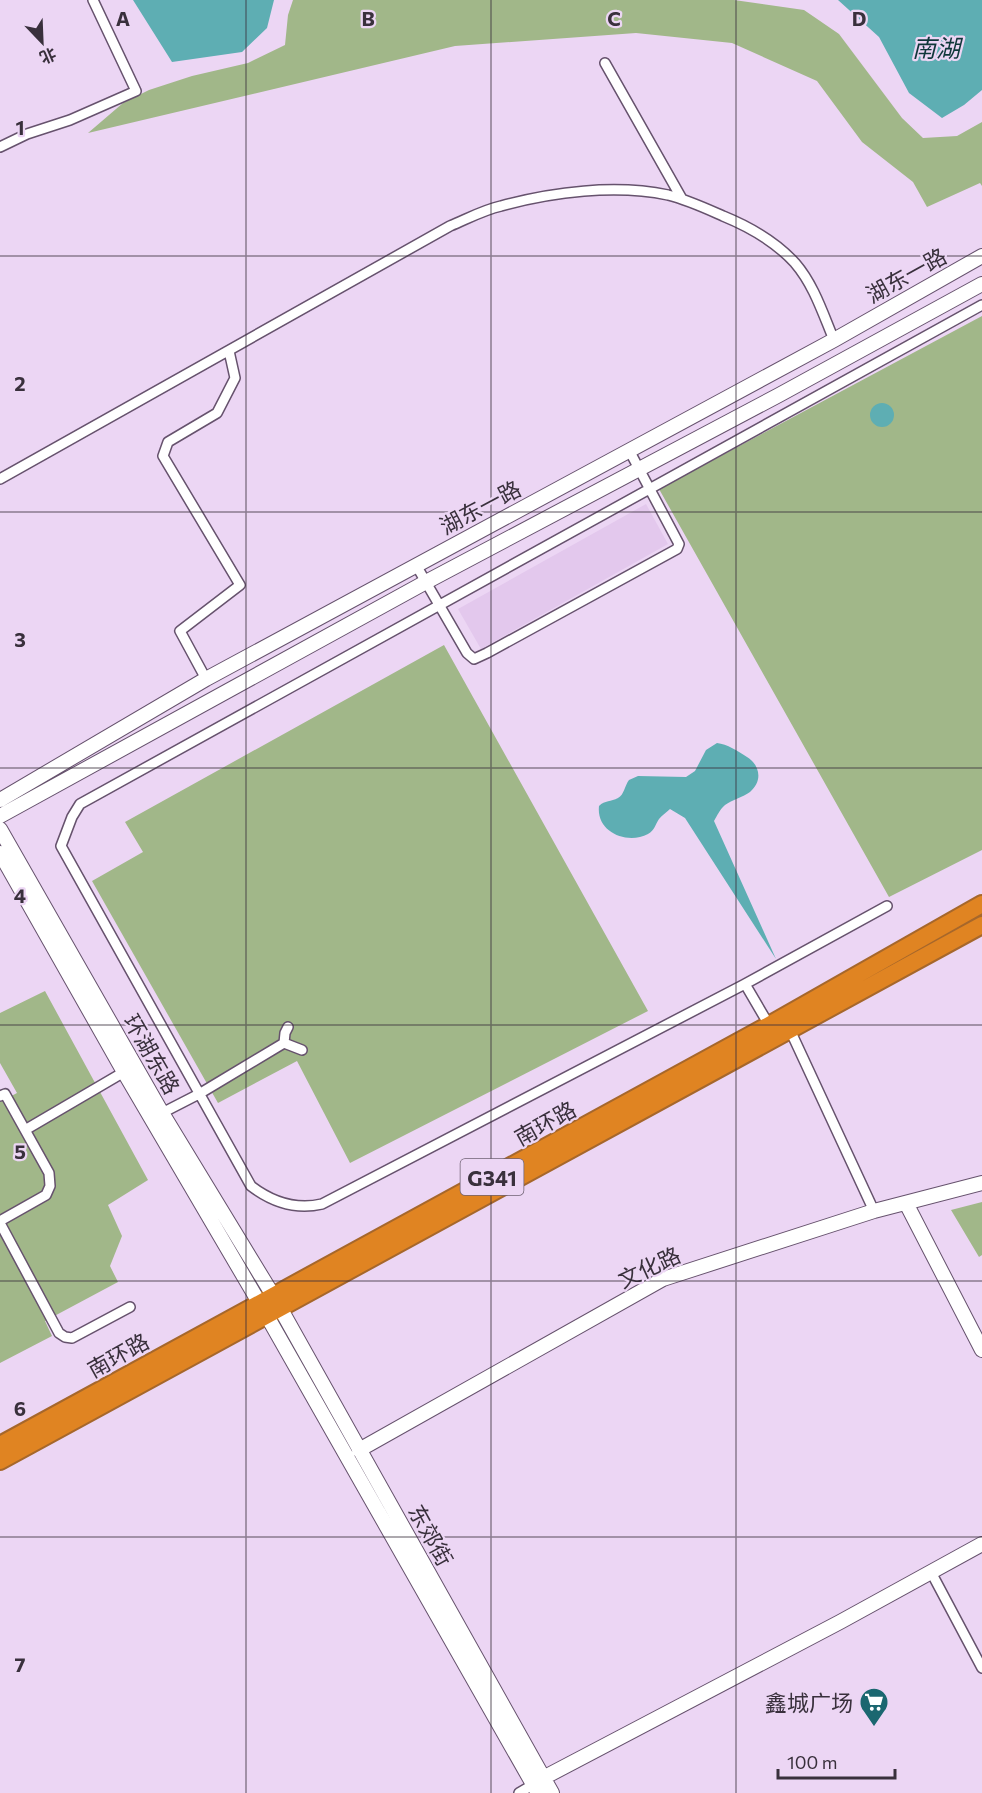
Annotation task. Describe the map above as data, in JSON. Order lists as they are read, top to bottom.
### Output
{
  "streets": {
    "highway": ["南环路", "G341"],
    "main road": [
      "湖东一路",
      "环湖东路",
      "文化路",
      "东郊街"
    ]
  },
  "crossings": [
    ["环湖东路", "南环路"],
    ["环湖东路", "东郊街"],
    ["南环路", "东郊街"],
    ["文化路", "东郊街"]
  ],
  "water": ["南湖"],
  "places": {
    "supermarket": ["鑫城广场"]
  },
  "scale_bar": "100 m",
  "north": "bottom right",
  "grid": {
    "columns": [
      "A",
      "B",
      "C",
      "D"
    ],
    "rows": [
      "1",
      "2",
      "3",
      "4",
      "5",
      "6",
      "7"
    ]
  }
}
